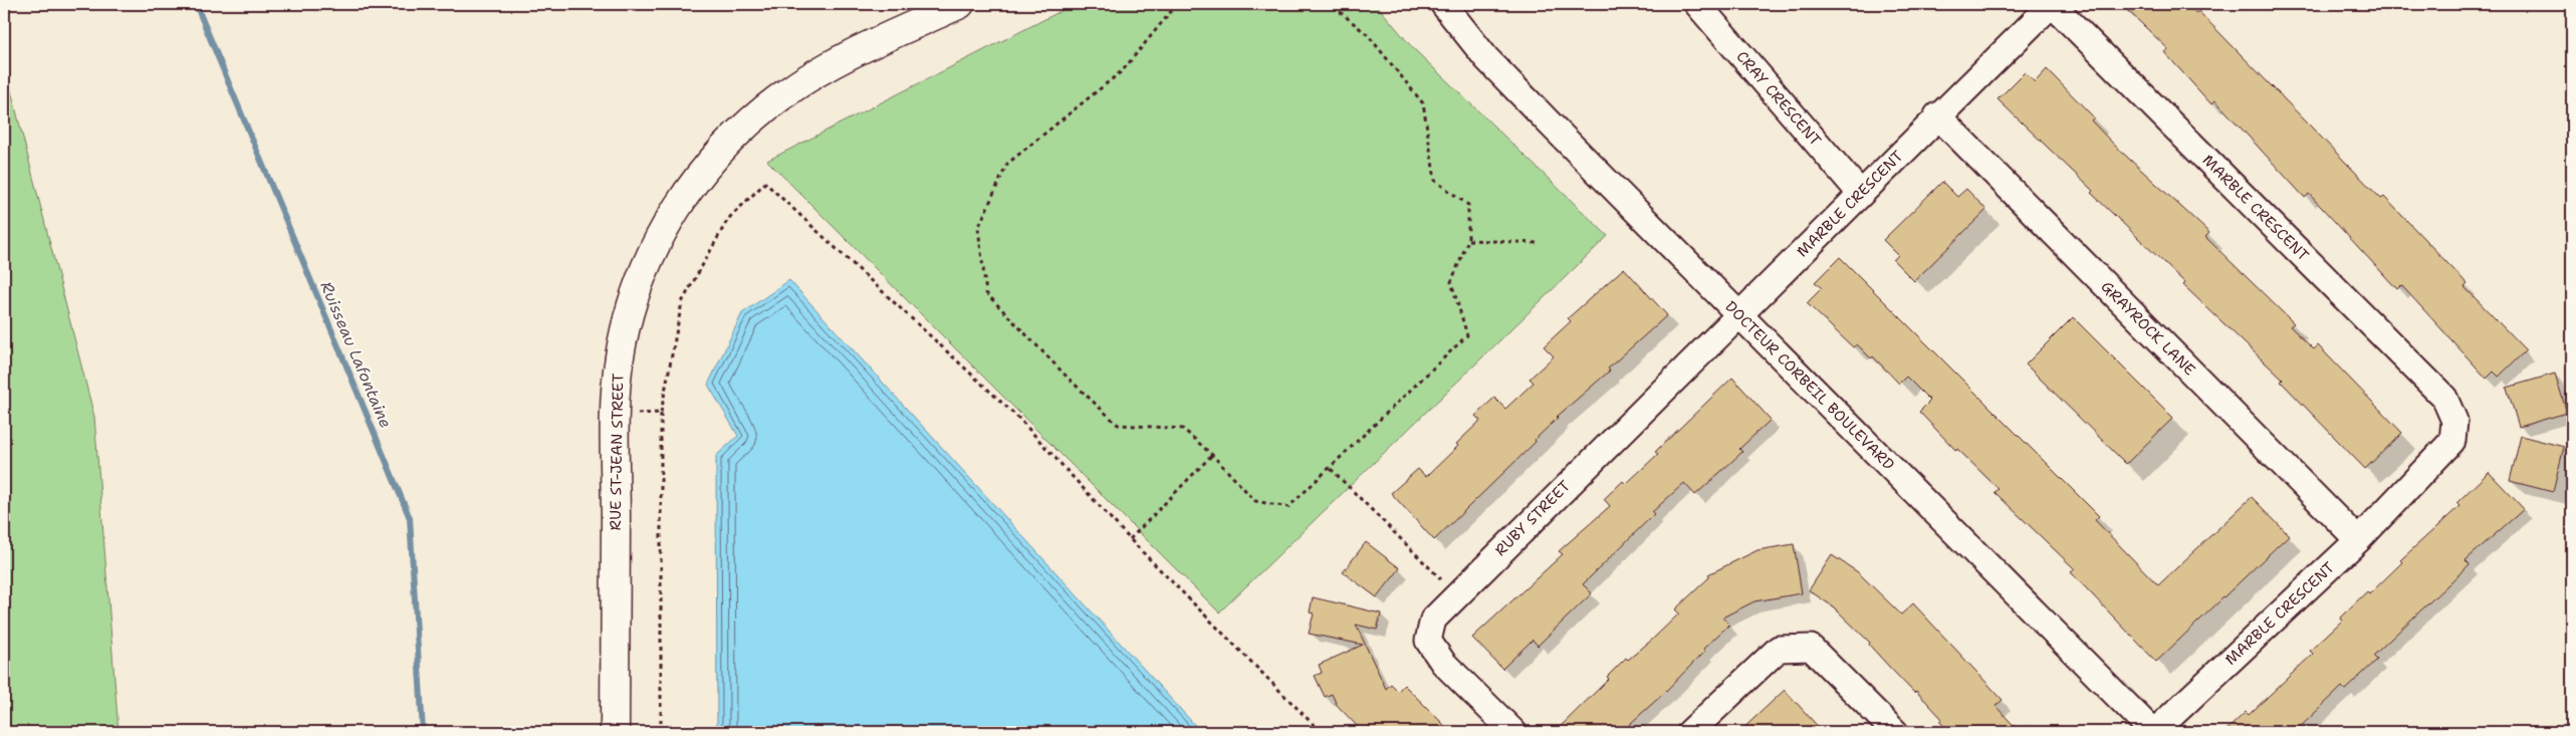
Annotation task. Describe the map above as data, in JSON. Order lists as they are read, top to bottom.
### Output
{
  "streets": {
    "main road": ["RUE ST-JEAN STREET"],
    "street": [
      "CRAY CRESCENT",
      "MARBLE CRESCENT",
      "GRAYROCK LANE",
      "DOCTEUR CORBEIL BOULEVARD",
      "RUBY STREET"
    ]
  },
  "crossings": [
    ["CRAY CRESCENT", "MARBLE CRESCENT"],
    ["MARBLE CRESCENT", "GRAYROCK LANE"],
    ["MARBLE CRESCENT", "DOCTEUR CORBEIL BOULEVARD"],
    ["MARBLE CRESCENT", "RUBY STREET"],
    ["DOCTEUR CORBEIL BOULEVARD", "RUBY STREET"]
  ],
  "water": ["Ruisseau Lafontaine"]
}
